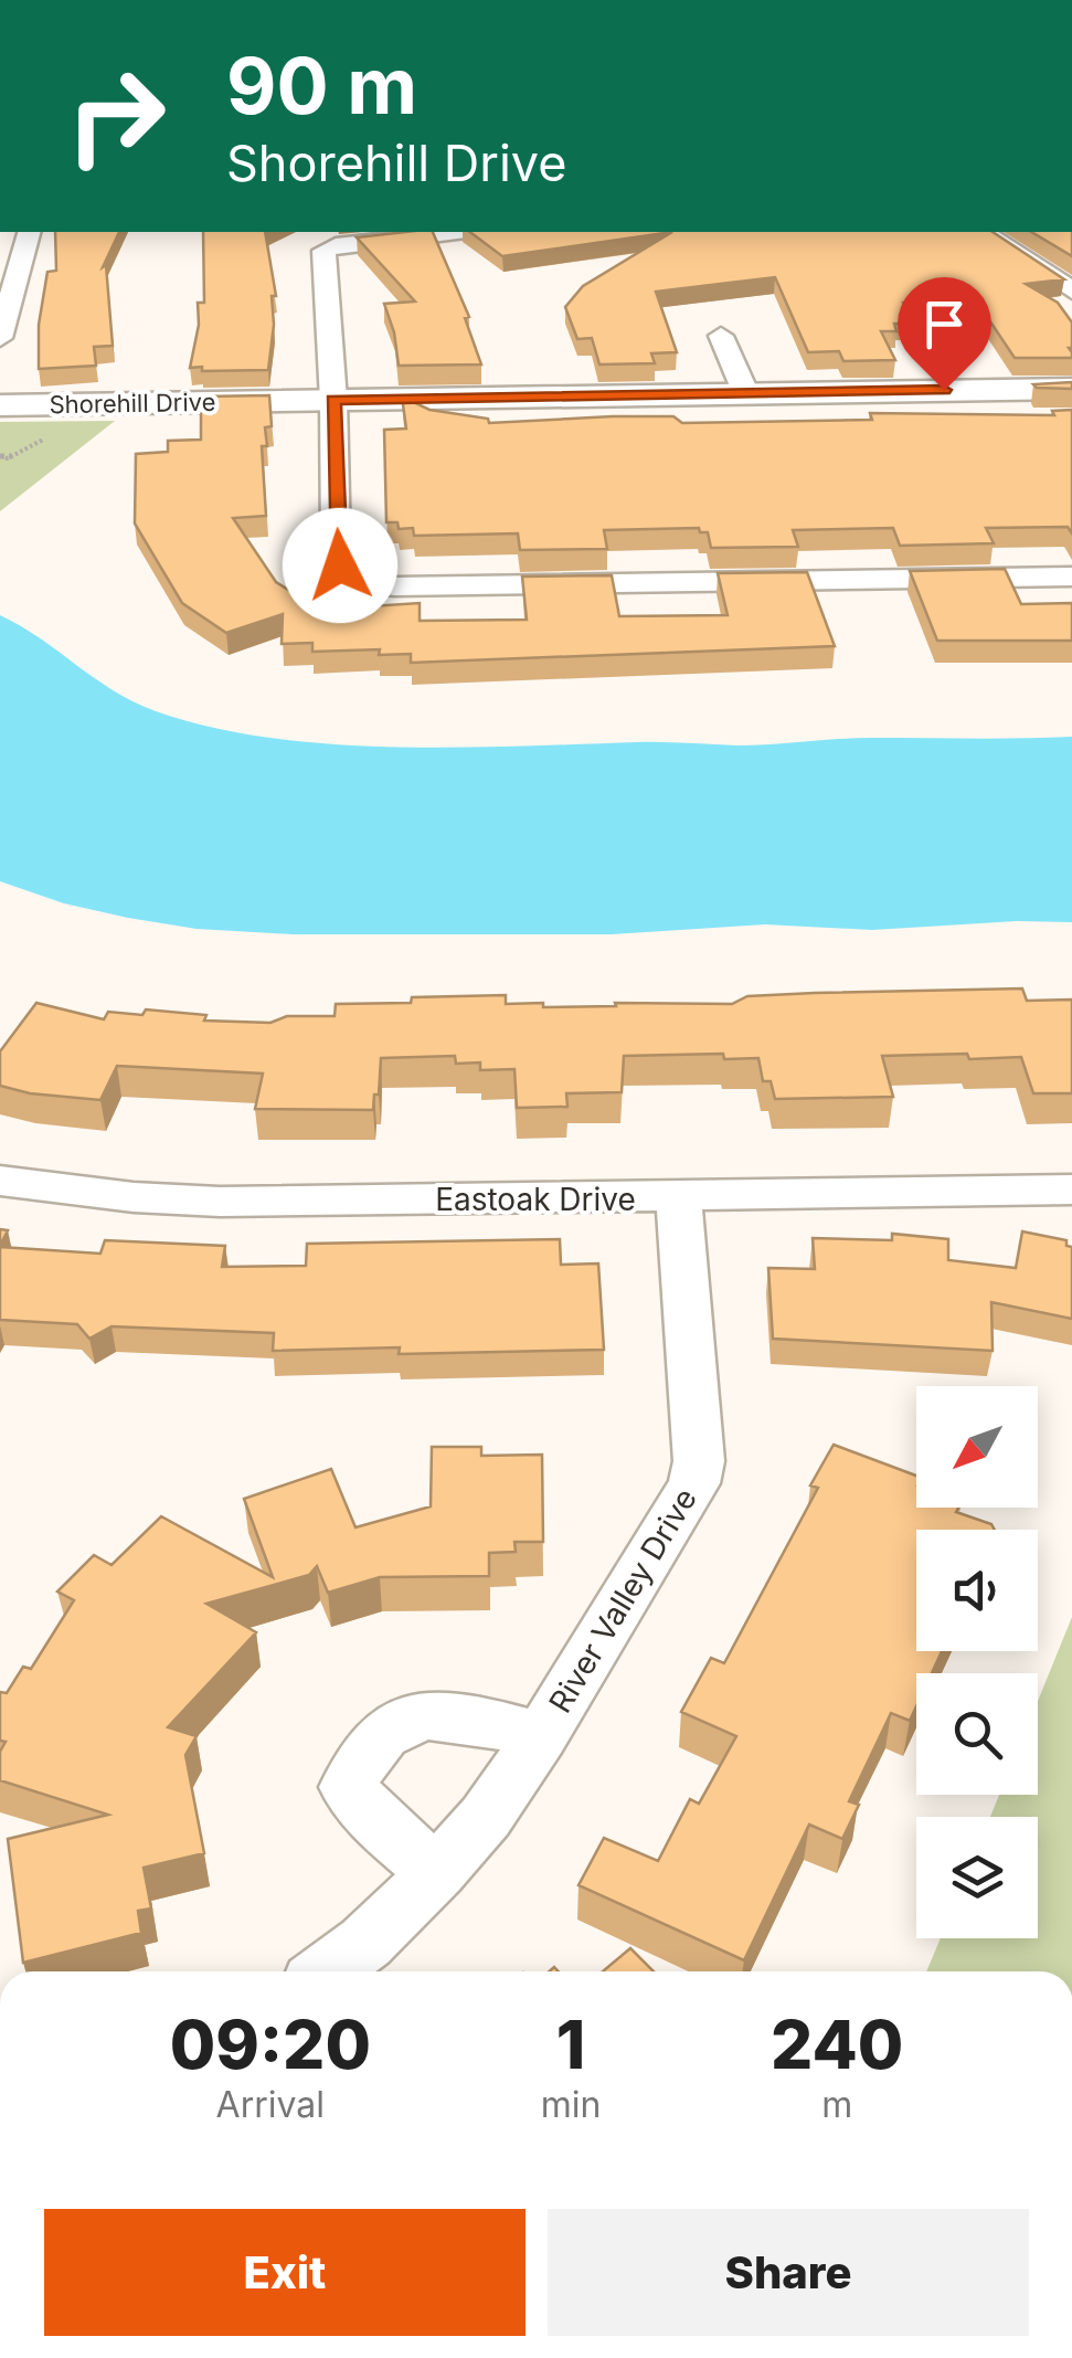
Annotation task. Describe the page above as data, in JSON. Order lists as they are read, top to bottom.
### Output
{
  "streets": {
    "street": ["Shorehill Drive", "Eastoak Drive", "River Valley Drive"]
  },
  "crossings": [
    ["Eastoak Drive", "River Valley Drive"]
  ],
  "north": "bottom left",
  "page": {
    "turn": ["90 m", "Shorehill Drive"],
    "eta": [
      "09:20",
      "Arrival",
      "1",
      "min",
      "240",
      "m"
    ],
    "buttons": ["Exit", "Share"]
  }
}
